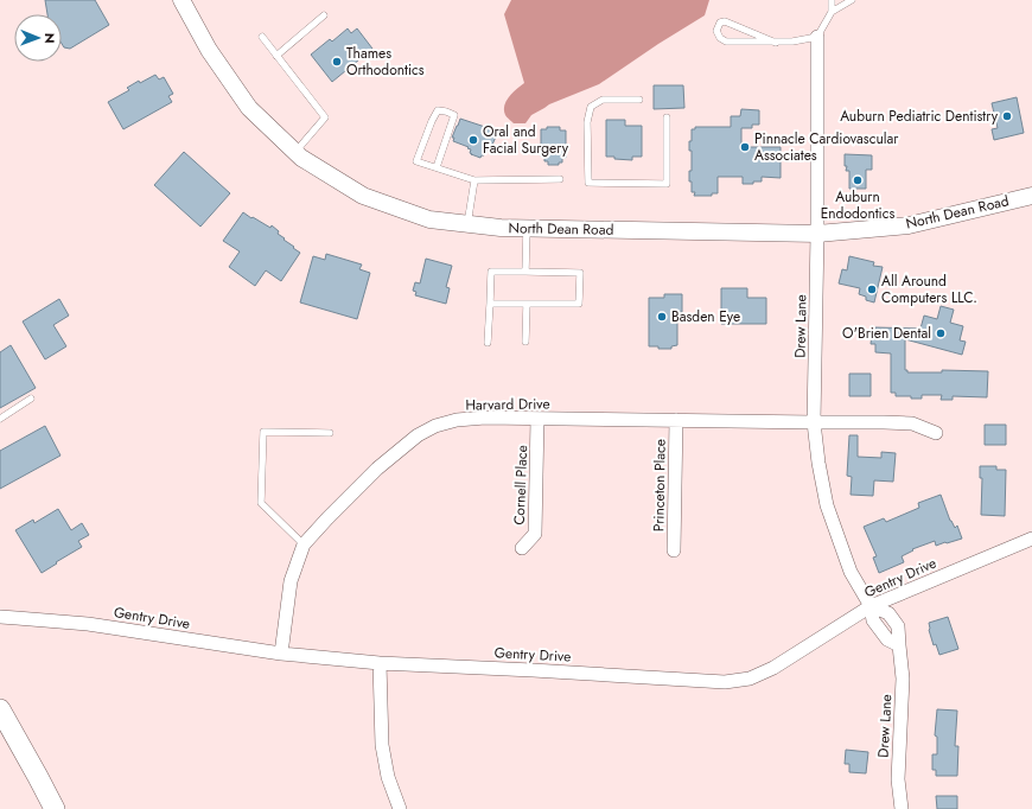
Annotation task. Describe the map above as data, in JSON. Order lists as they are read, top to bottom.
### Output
{
  "streets": {
    "street": [
      "North Dean Road",
      "Drew Lane",
      "Harvard Drive",
      "Cornell Place",
      "Princeton Place",
      "Gentry Drive"
    ]
  },
  "crossings": [
    ["North Dean Road", "Drew Lane"],
    ["Drew Lane", "Harvard Drive"],
    ["Drew Lane", "Gentry Drive"],
    ["Harvard Drive", "Cornell Place"],
    ["Harvard Drive", "Princeton Place"],
    ["Harvard Drive", "Gentry Drive"]
  ],
  "places": [
    "Thames Orthodontics",
    "Auburn Pediatric Dentistry",
    "Oral and Facial Surgery",
    "Pinnacle Cardiovascular Associates",
    "Auburn Endodontics",
    "All Around Computers LLC.",
    "Basden Eye",
    "O'Brien Dental"
  ],
  "north": "right"
}
